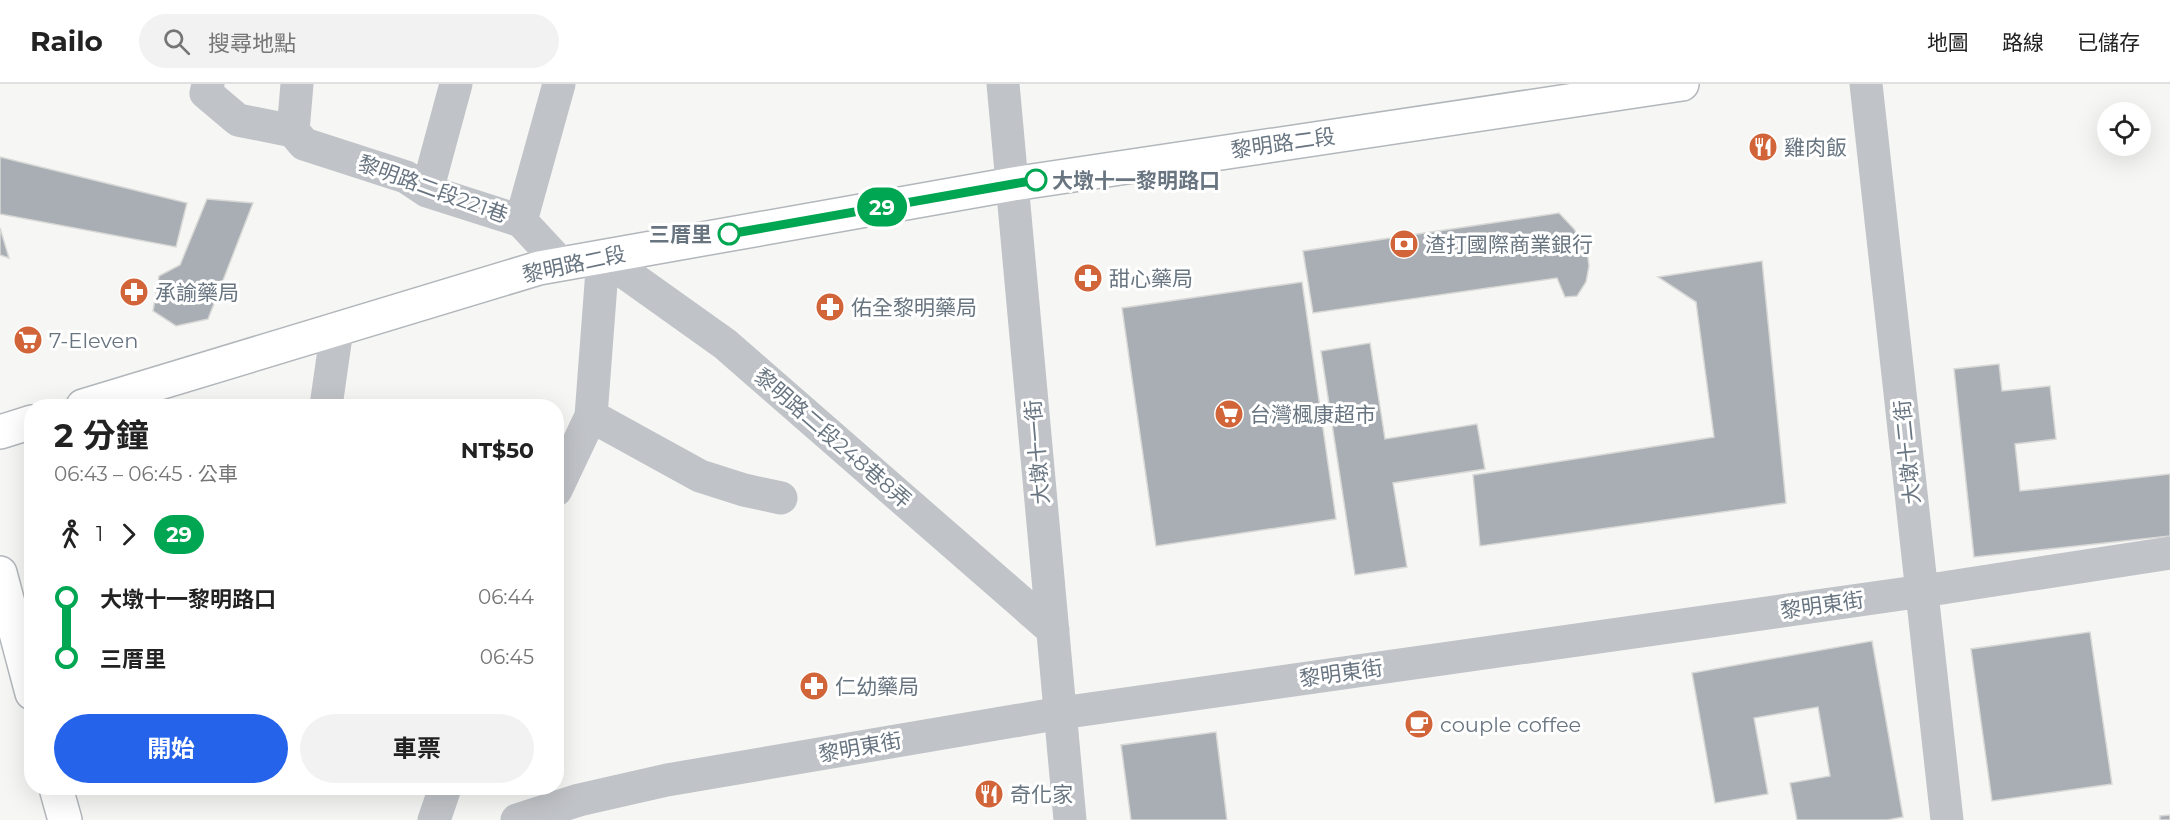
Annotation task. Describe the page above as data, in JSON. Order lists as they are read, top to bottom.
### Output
{
  "streets": {
    "main road": ["黎明路二段"],
    "street": [
      "黎明路二段221巷",
      "黎明路二段248巷8弄",
      "大墩十一街",
      "大墩十二街",
      "黎明東街"
    ]
  },
  "crossings": [
    ["黎明路二段", "黎明路二段221巷"],
    ["黎明路二段", "黎明路二段248巷8弄"],
    ["黎明路二段", "大墩十一街"],
    ["黎明路二段248巷8弄", "大墩十一街"],
    ["大墩十一街", "黎明東街"],
    ["大墩十二街", "黎明東街"]
  ],
  "places": {
    "restaurant": ["雞肉飯", "奇化家"],
    "other": ["大墩十一黎明路口", "三厝里"],
    "bank": ["渣打國際商業銀行"],
    "pharmacy": [
      "甜心藥局",
      "承諭藥局",
      "佑全黎明藥局",
      "仁幼藥局"
    ],
    "supermarket": ["7-Eleven", "台灣楓康超市"],
    "cafe": ["couple coffee"]
  },
  "lines": ["bus line 29"],
  "page": {
    "header": "Railo",
    "search": "搜尋地點",
    "nav": ["地圖", "路線", "已儲存"],
    "on_map": "29",
    "heading": ["2 分鐘", "06:43 – 06:45 · 公車", "NT$50"],
    "legs": ["1", "29"],
    "list": [
      {
        "name": "大墩十一黎明路口",
        "value": "06:44"
      },
      {
        "name": "三厝里",
        "value": "06:45"
      }
    ],
    "buttons": ["開始", "車票"]
  }
}
